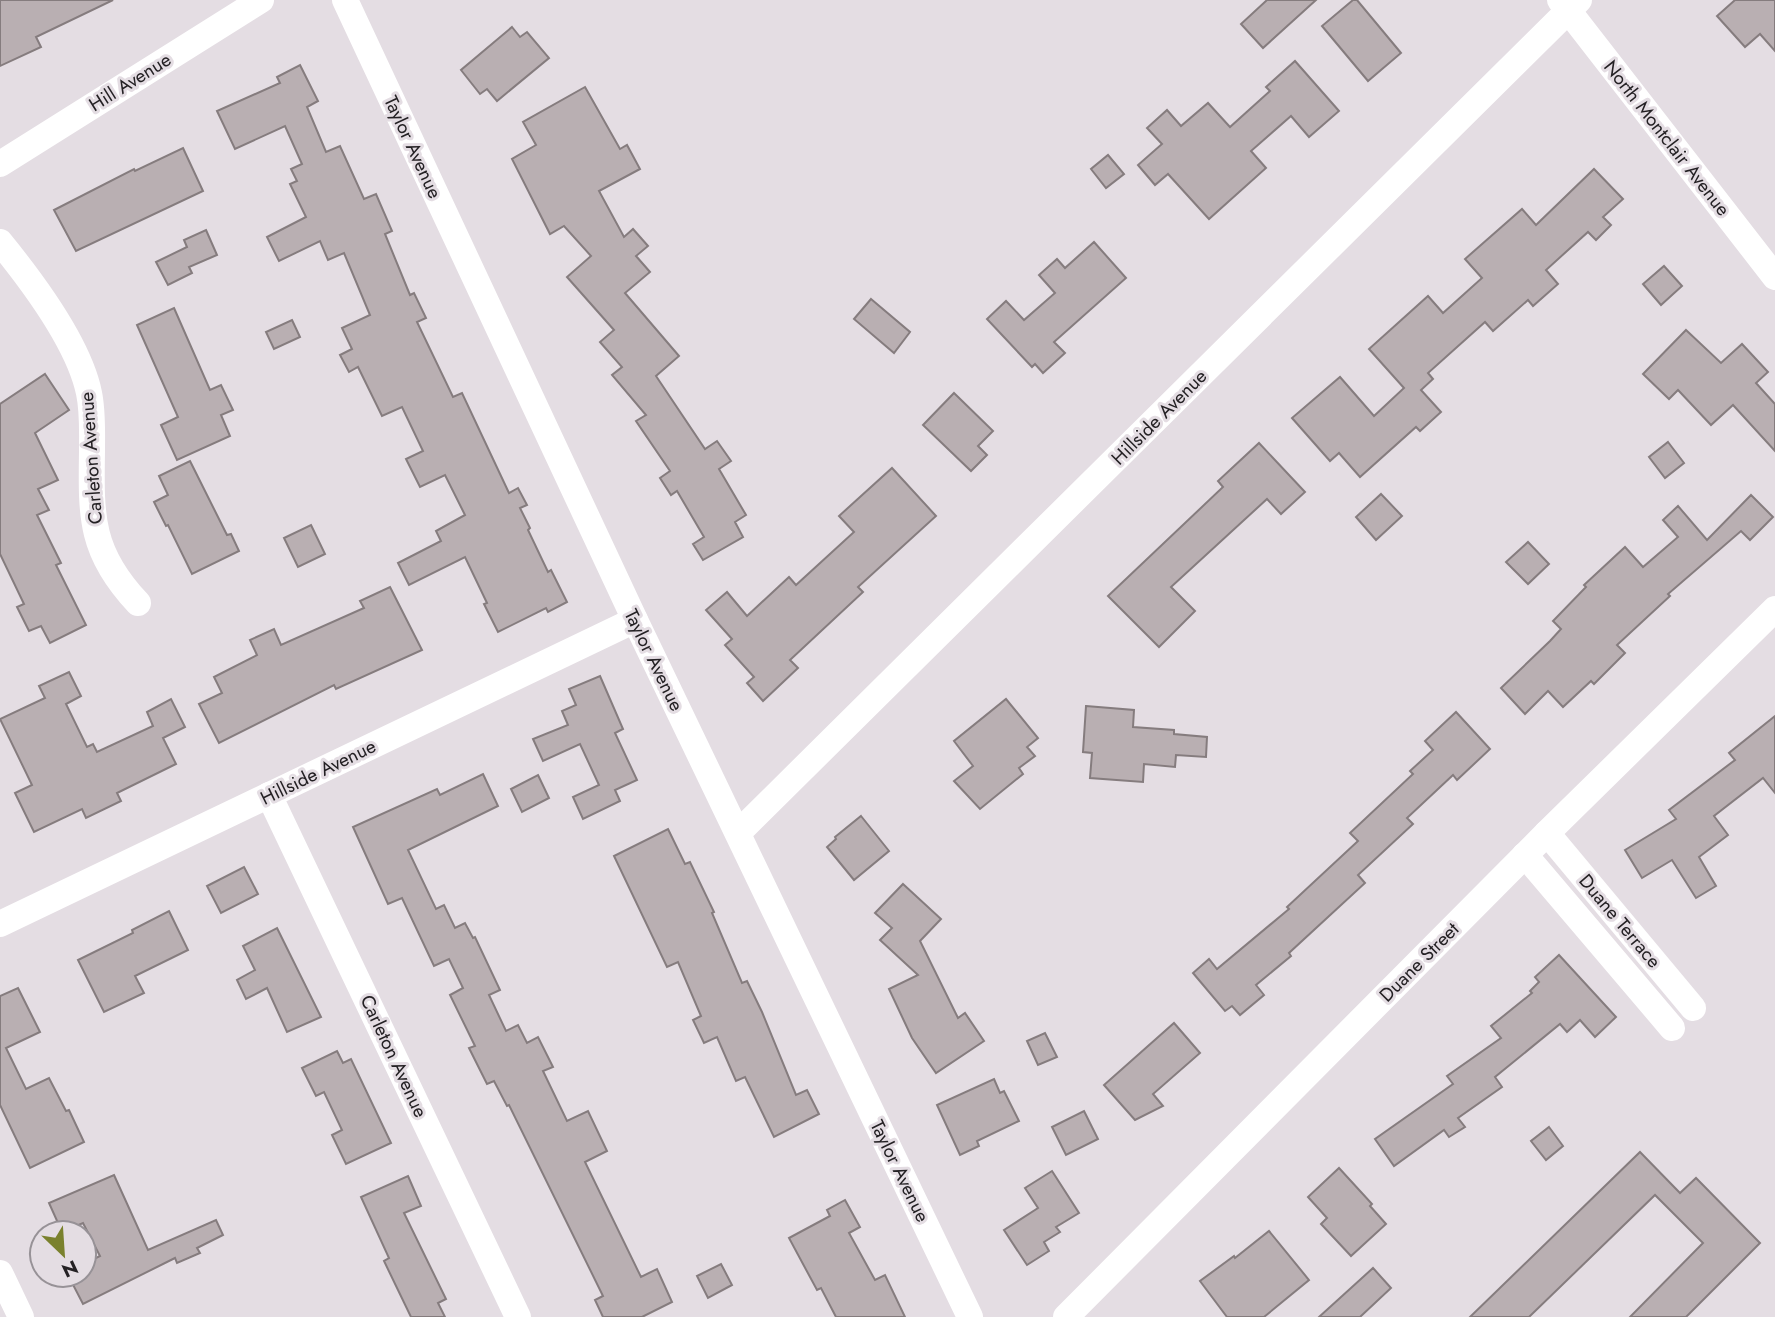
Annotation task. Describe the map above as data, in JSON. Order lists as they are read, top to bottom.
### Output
{
  "streets": {
    "street": [
      "Hill Avenue",
      "North Montclair Avenue",
      "Taylor Avenue",
      "Hillside Avenue",
      "Carleton Avenue",
      "Duane Terrace",
      "Duane Street"
    ]
  },
  "crossings": [
    ["North Montclair Avenue", "Hillside Avenue"],
    ["Taylor Avenue", "Hillside Avenue"],
    ["Hillside Avenue", "Carleton Avenue"],
    ["Duane Terrace", "Duane Street"]
  ],
  "north": "bottom right"
}
